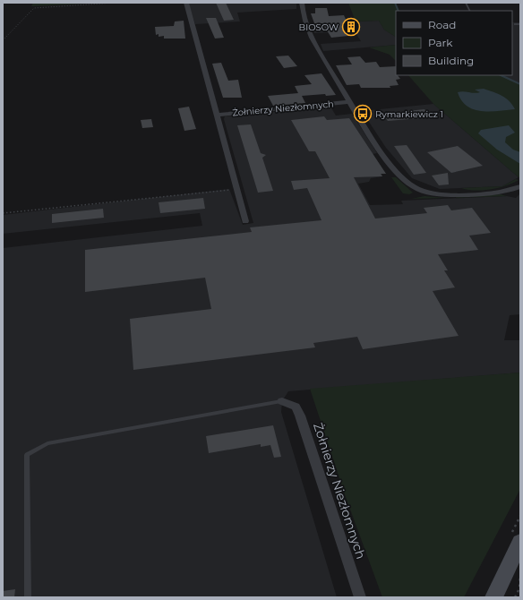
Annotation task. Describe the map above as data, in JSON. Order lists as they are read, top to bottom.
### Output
{
  "streets": {
    "street": ["Żołnierzy Niezłomnych"]
  },
  "places": {
    "building": ["BIOSOW"],
    "bus stop": ["Rymarkiewicz 1"]
  },
  "legend": ["Road", "Park", "Building"]
}
